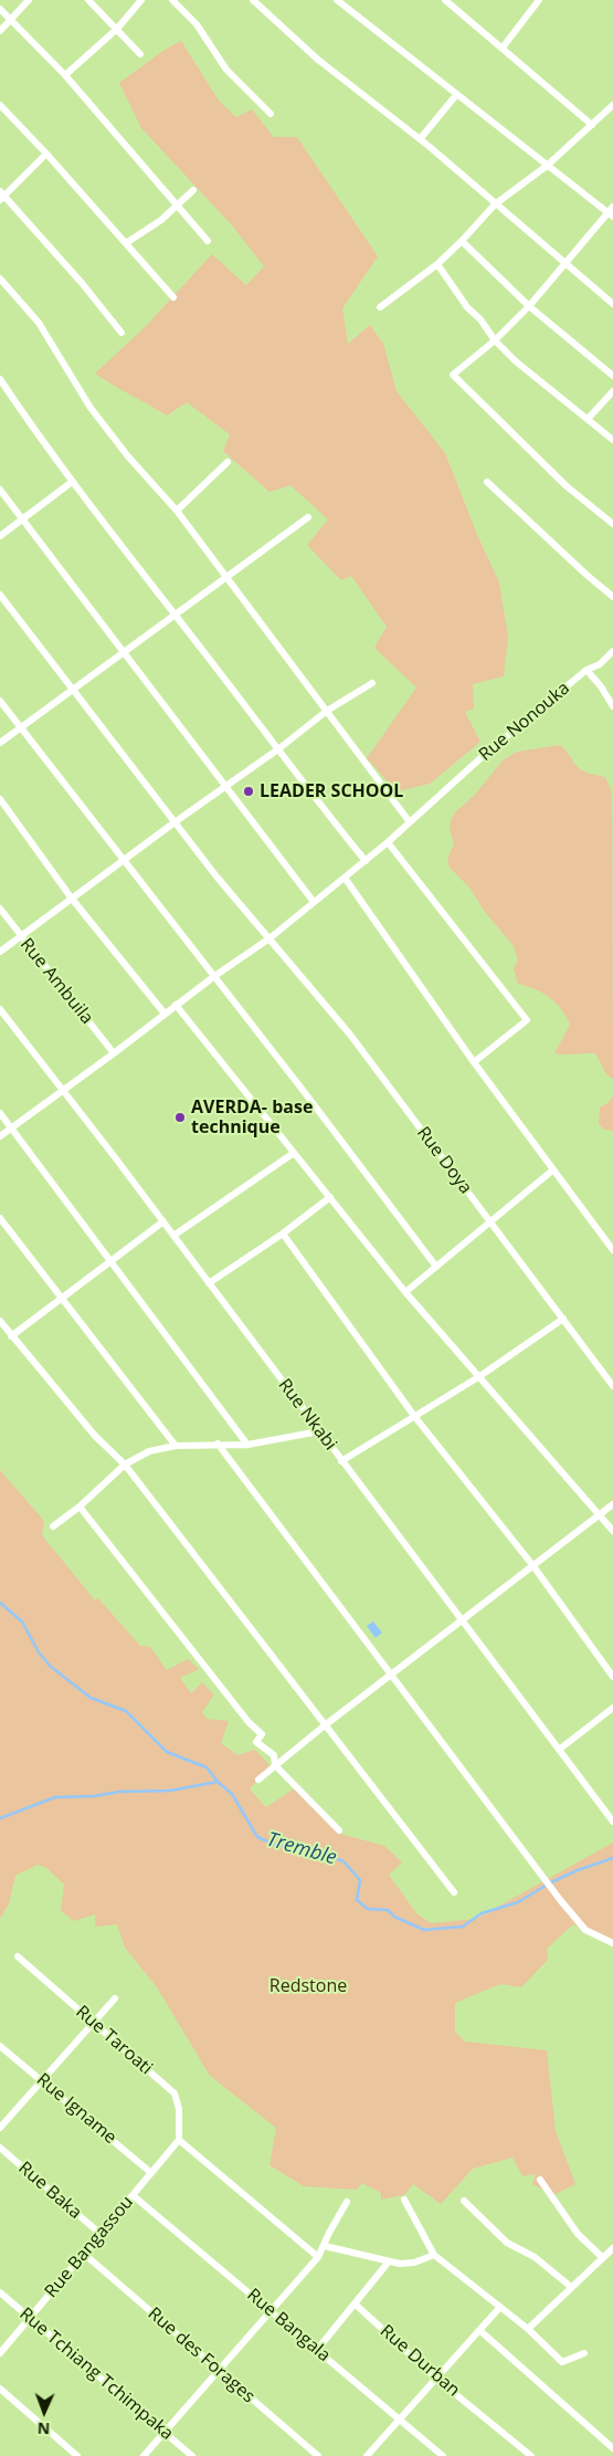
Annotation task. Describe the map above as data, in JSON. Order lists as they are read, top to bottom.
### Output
{
  "streets": {
    "street": [
      "Rue Nonouka",
      "Rue Ambuila",
      "Rue Doya",
      "Rue Nkabi",
      "Rue Taroati",
      "Rue Igname",
      "Rue Baka",
      "Rue Bangassou",
      "Rue Bangala",
      "Rue des Forages",
      "Rue Durban",
      "Rue Tchiang Tchimpaka"
    ]
  },
  "crossings": [
    ["Rue Nonouka", "Rue Ambuila"],
    ["Rue Nonouka", "Rue Doya"],
    ["Rue Nonouka", "Rue Nkabi"],
    ["Rue Taroati", "Rue Bangassou"],
    ["Rue Igname", "Rue Bangassou"],
    ["Rue Baka", "Rue Bangassou"],
    ["Rue Bangassou", "Rue Bangala"],
    ["Rue Bangassou", "Rue des Forages"],
    ["Rue Bangassou", "Rue Tchiang Tchimpaka"]
  ],
  "water": ["Tremble"],
  "parks": ["Redstone"],
  "places": ["LEADER SCHOOL", "AVERDA- base technique"],
  "north": "bottom"
}
